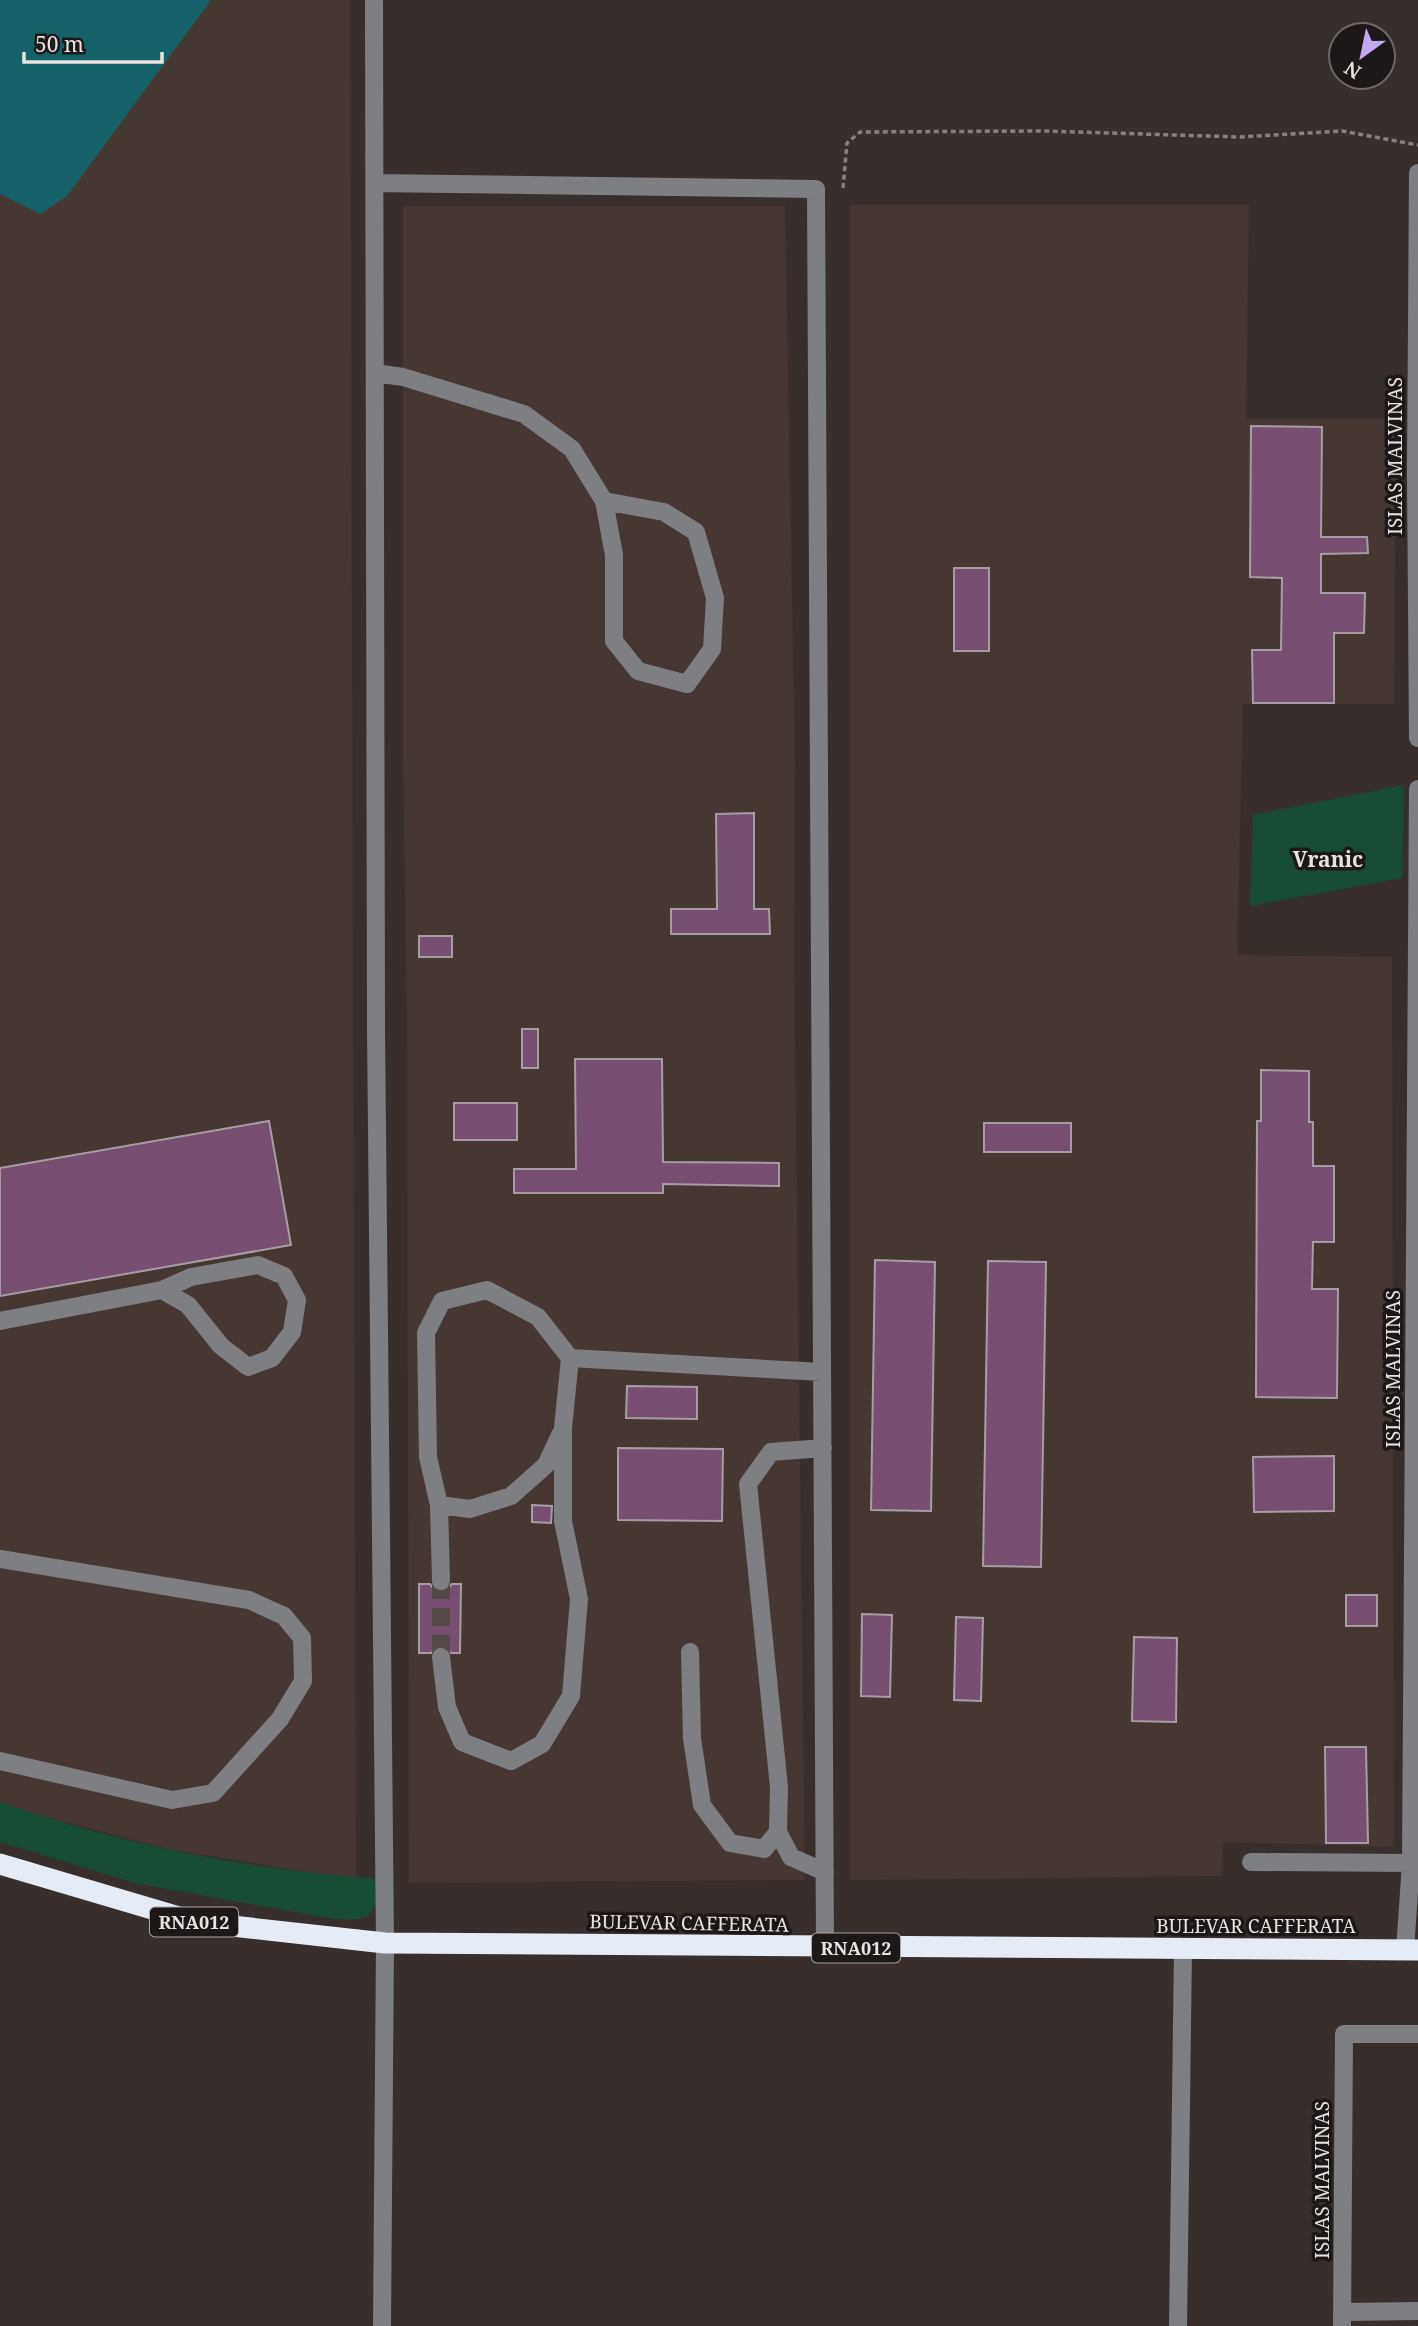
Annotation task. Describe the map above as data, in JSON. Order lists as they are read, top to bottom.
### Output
{
  "streets": {
    "highway": ["RNA012", "BULEVAR CAFFERATA"],
    "street": ["ISLAS MALVINAS"]
  },
  "crossings": [
    ["ISLAS MALVINAS", "BULEVAR CAFFERATA"]
  ],
  "districts": ["Vranic"],
  "scale_bar": "50 m",
  "north": "bottom left"
}
